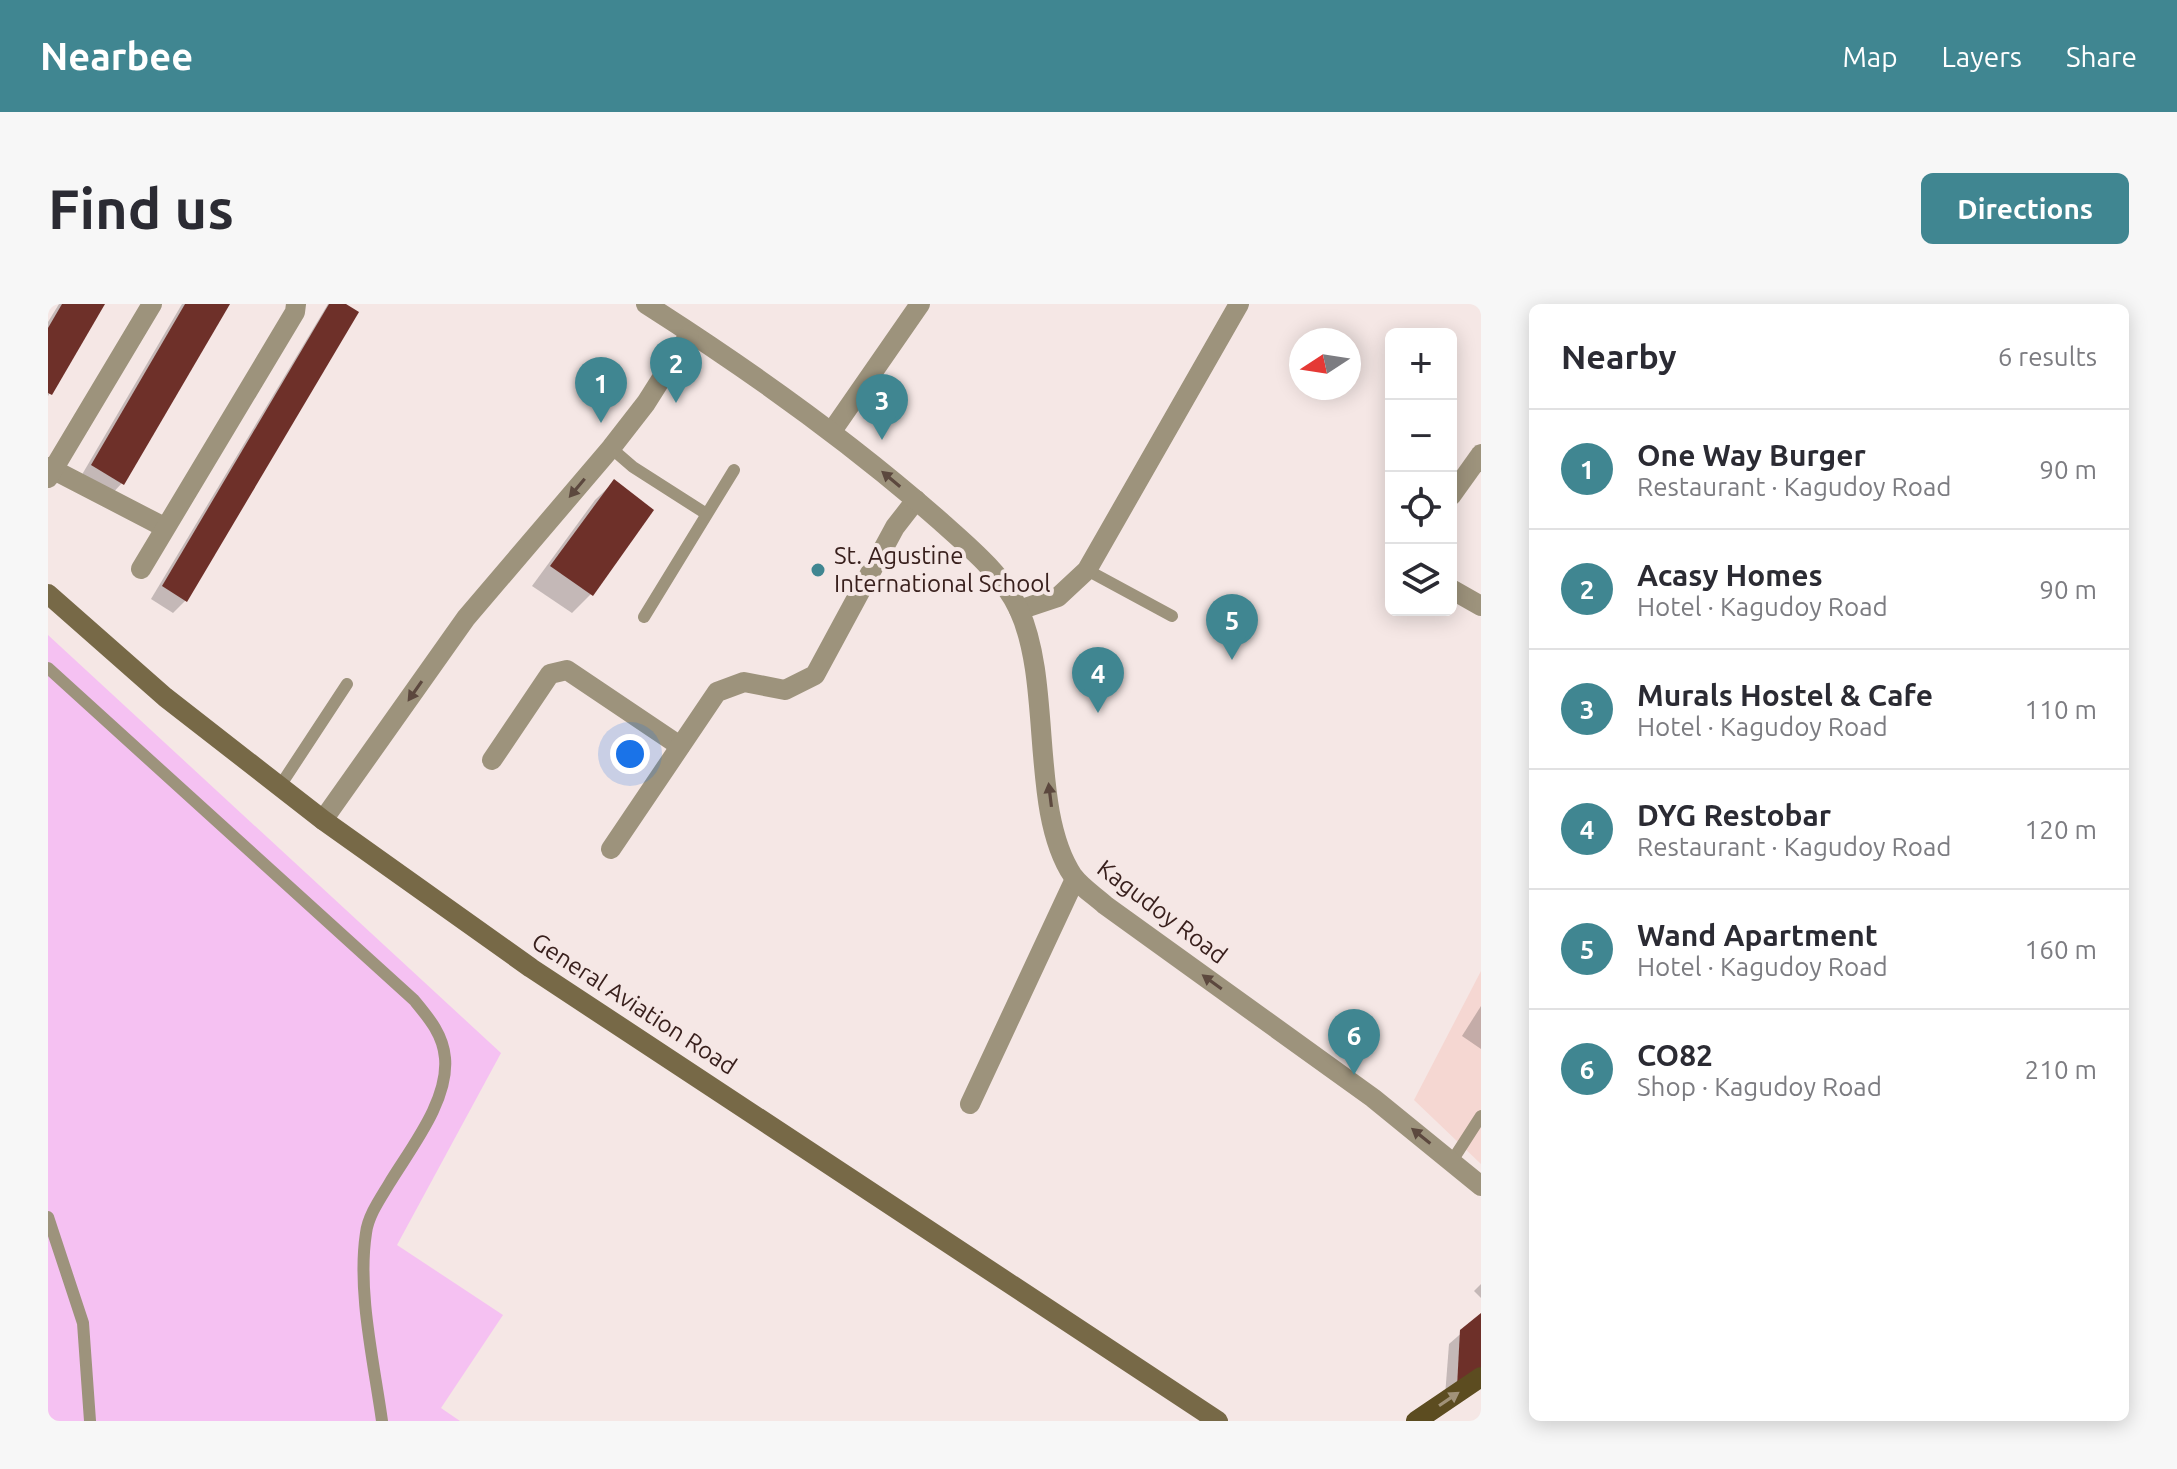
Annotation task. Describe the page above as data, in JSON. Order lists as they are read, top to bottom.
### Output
{
  "streets": {
    "main road": ["General Aviation Road"],
    "street": ["Kagudoy Road"]
  },
  "one_way": ["Kagudoy Road"],
  "places": ["St. Agustine International School"],
  "north": "left",
  "page": {
    "header": "Nearbee",
    "nav": ["Map", "Layers", "Share"],
    "buttons": "Directions",
    "title": "Find us",
    "heading": ["Nearby", "6 results"],
    "map_buttons": ["+", "−"],
    "pins": [
      "2",
      "1",
      "3",
      "5",
      "4",
      "6"
    ],
    "list": [
      {
        "mark": "1",
        "name": "One Way Burger",
        "note": "Restaurant · Kagudoy Road",
        "value": "90 m"
      },
      {
        "mark": "2",
        "name": "Acasy Homes",
        "note": "Hotel · Kagudoy Road",
        "value": "90 m"
      },
      {
        "mark": "3",
        "name": "Murals Hostel & Cafe",
        "note": "Hotel · Kagudoy Road",
        "value": "110 m"
      },
      {
        "mark": "4",
        "name": "DYG Restobar",
        "note": "Restaurant · Kagudoy Road",
        "value": "120 m"
      },
      {
        "mark": "5",
        "name": "Wand Apartment",
        "note": "Hotel · Kagudoy Road",
        "value": "160 m"
      },
      {
        "mark": "6",
        "name": "CO82",
        "note": "Shop · Kagudoy Road",
        "value": "210 m"
      }
    ]
  }
}
